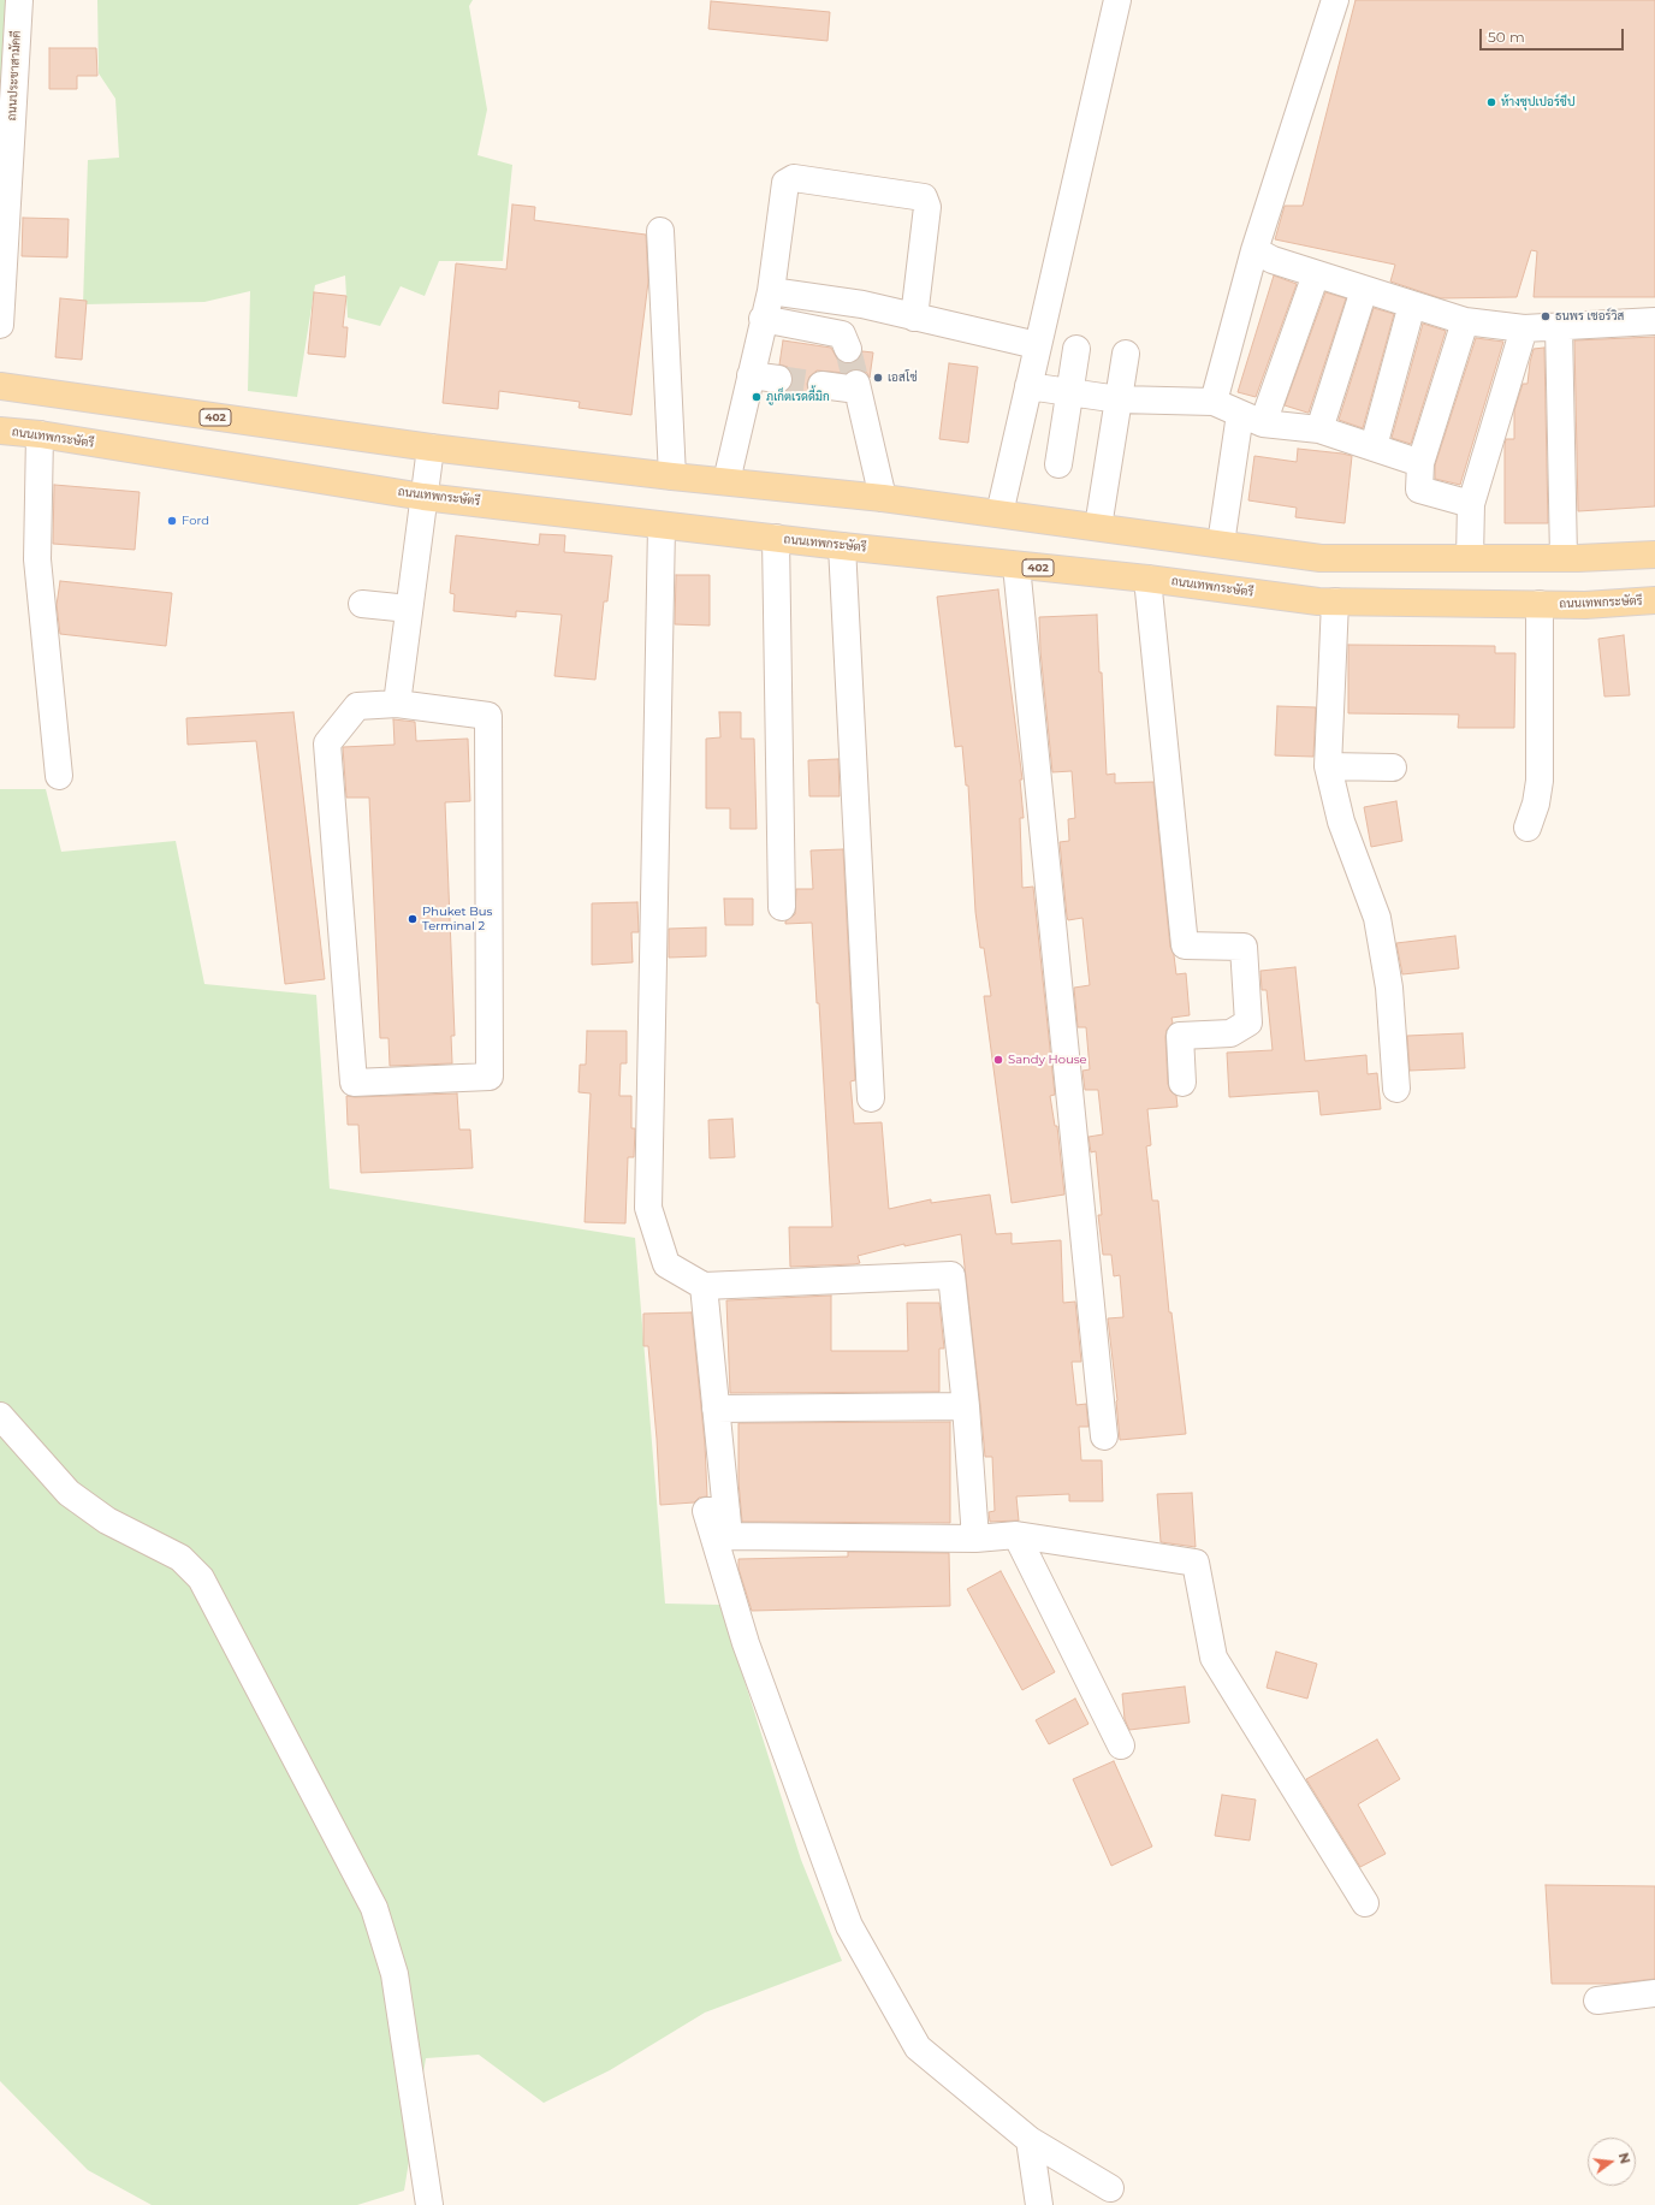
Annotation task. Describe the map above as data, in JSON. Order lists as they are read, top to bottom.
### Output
{
  "streets": {
    "main road": ["402", "ถนนเทพกระษัตรี"],
    "street": ["ถนนประชาสามัคคี"]
  },
  "places": [
    "ห้างซุปเปอร์ชีป",
    "ธนพร เซอร์วิส",
    "เอสโซ่",
    "ภูเก็ตเรดดี้มิก",
    "Ford",
    "Phuket Bus Terminal 2",
    "Sandy House"
  ],
  "scale_bar": "50 m",
  "north": "right"
}
